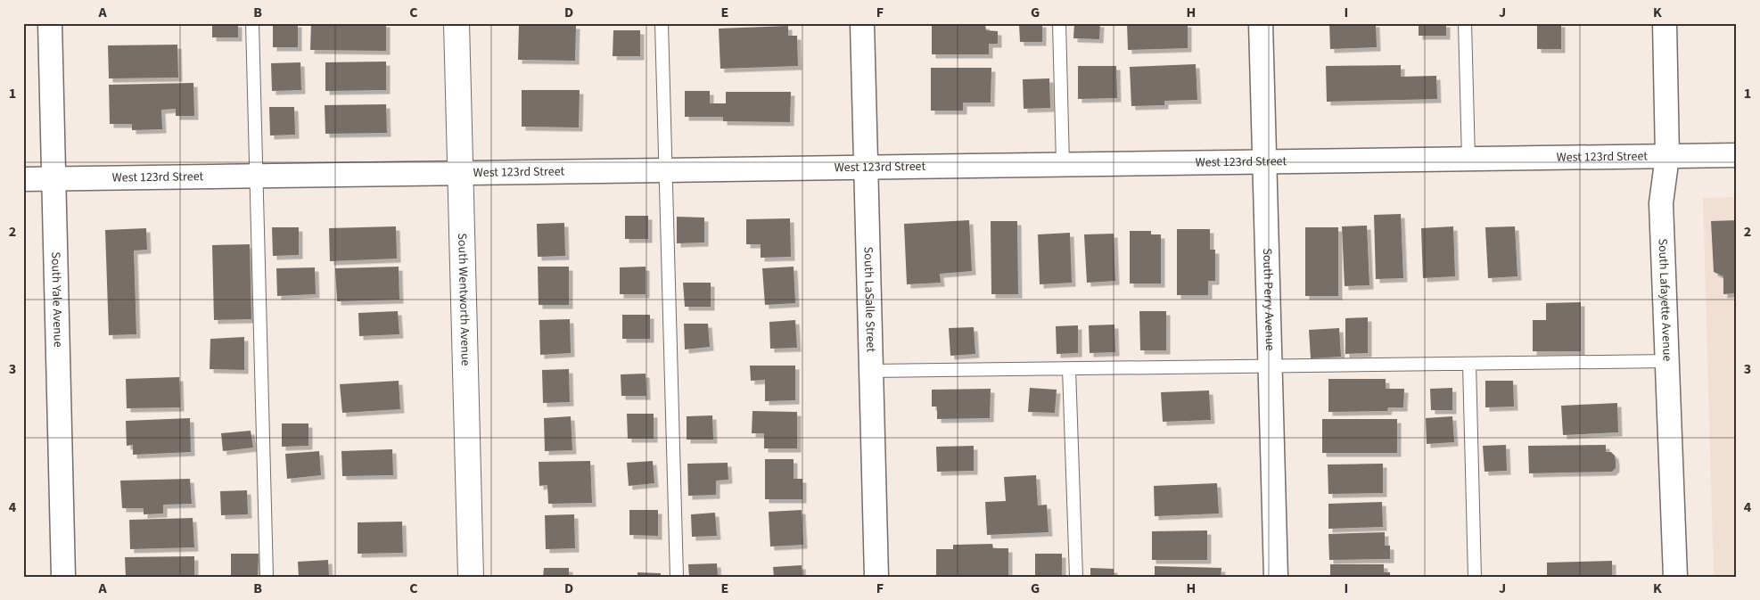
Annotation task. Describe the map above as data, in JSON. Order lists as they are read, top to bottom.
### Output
{
  "streets": {
    "street": [
      "West 123rd Street",
      "South LaSalle Street",
      "South Lafayette Avenue",
      "South Yale Avenue",
      "South Wentworth Avenue",
      "South Perry Avenue"
    ]
  },
  "crossings": [
    ["West 123rd Street", "South LaSalle Street"],
    ["West 123rd Street", "South Lafayette Avenue"],
    ["West 123rd Street", "South Yale Avenue"],
    ["West 123rd Street", "South Wentworth Avenue"],
    ["West 123rd Street", "South Perry Avenue"]
  ],
  "grid": {
    "columns": [
      "A",
      "B",
      "C",
      "D",
      "E",
      "F",
      "G",
      "H",
      "I",
      "J",
      "K"
    ],
    "rows": [
      "1",
      "2",
      "3",
      "4"
    ]
  }
}
